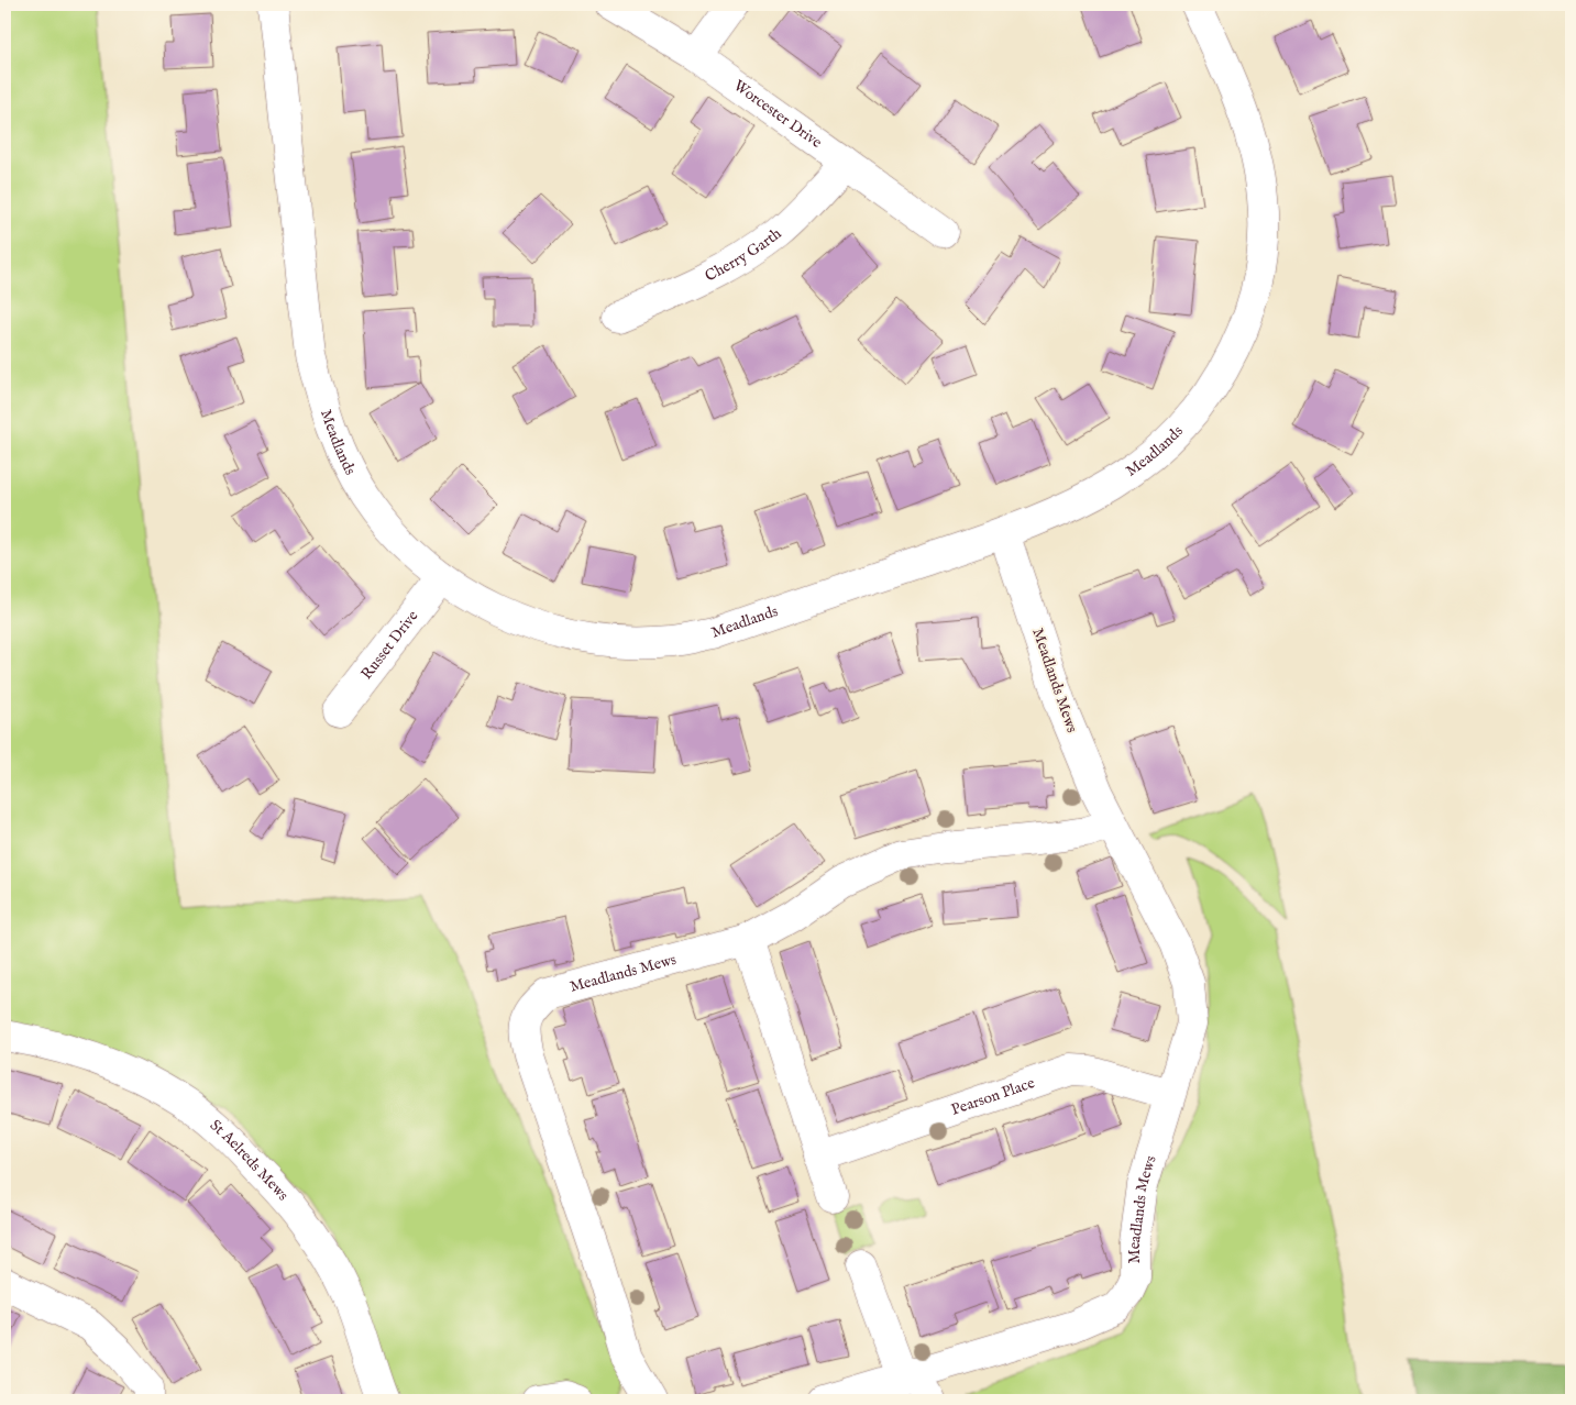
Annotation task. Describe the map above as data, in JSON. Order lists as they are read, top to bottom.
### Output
{
  "streets": {
    "street": [
      "Worcester Drive",
      "Cherry Garth",
      "Meadlands",
      "Russet Drive",
      "Meadlands Mews",
      "Pearson Place",
      "St Aelreds Mews"
    ]
  },
  "crossings": [
    ["Worcester Drive", "Cherry Garth"],
    ["Meadlands", "Russet Drive"],
    ["Meadlands", "Meadlands Mews"],
    ["Meadlands Mews", "Pearson Place"]
  ]
}
